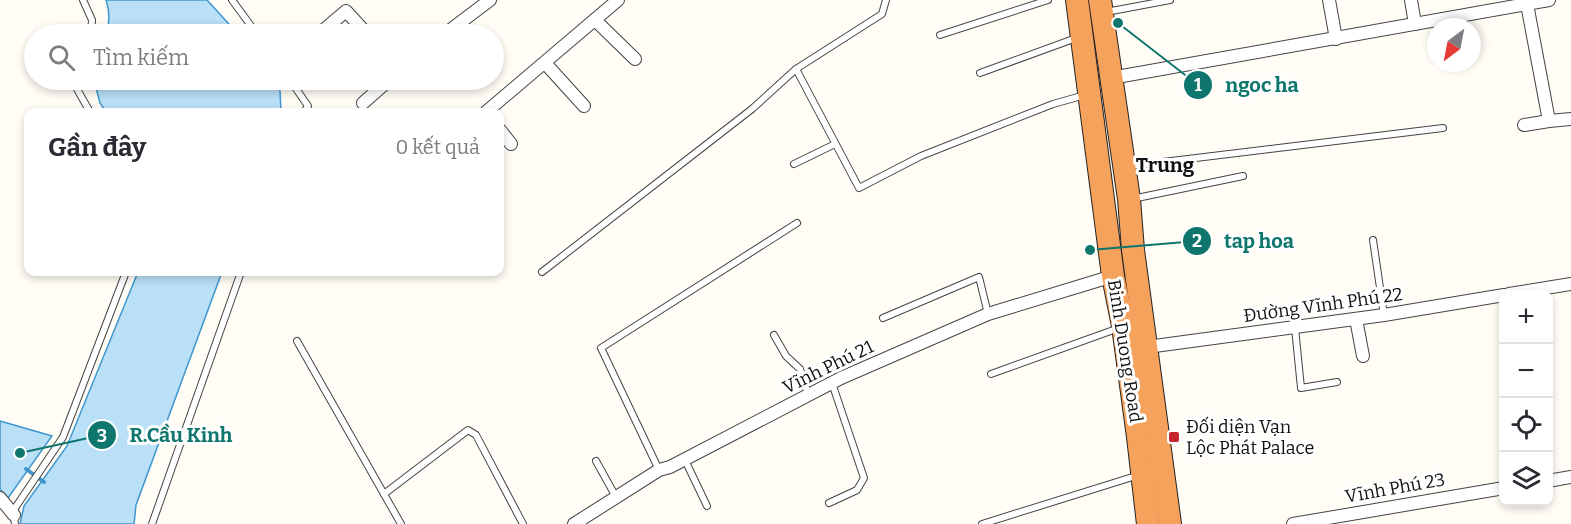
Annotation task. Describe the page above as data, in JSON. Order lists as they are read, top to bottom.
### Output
{
  "streets": {
    "highway": ["Binh Duong Road"],
    "street": ["Đường Vĩnh Phú 22", "Vĩnh Phú 21", "Vĩnh Phú 23"]
  },
  "crossings": [
    ["Đường Vĩnh Phú 22", "Binh Duong Road"],
    ["Binh Duong Road", "Vĩnh Phú 21"]
  ],
  "districts": ["Trung"],
  "places": {
    "other": ["ngoc ha", "tap hoa", "R.Cầu Kinh"],
    "transit": ["Đối diện Vạn Lộc Phát Palace"]
  },
  "north": "bottom left",
  "page": {
    "search": "Tìm kiếm",
    "heading": ["Gần đây", "0 kết quả"],
    "map_buttons": ["+", "−"]
  }
}
